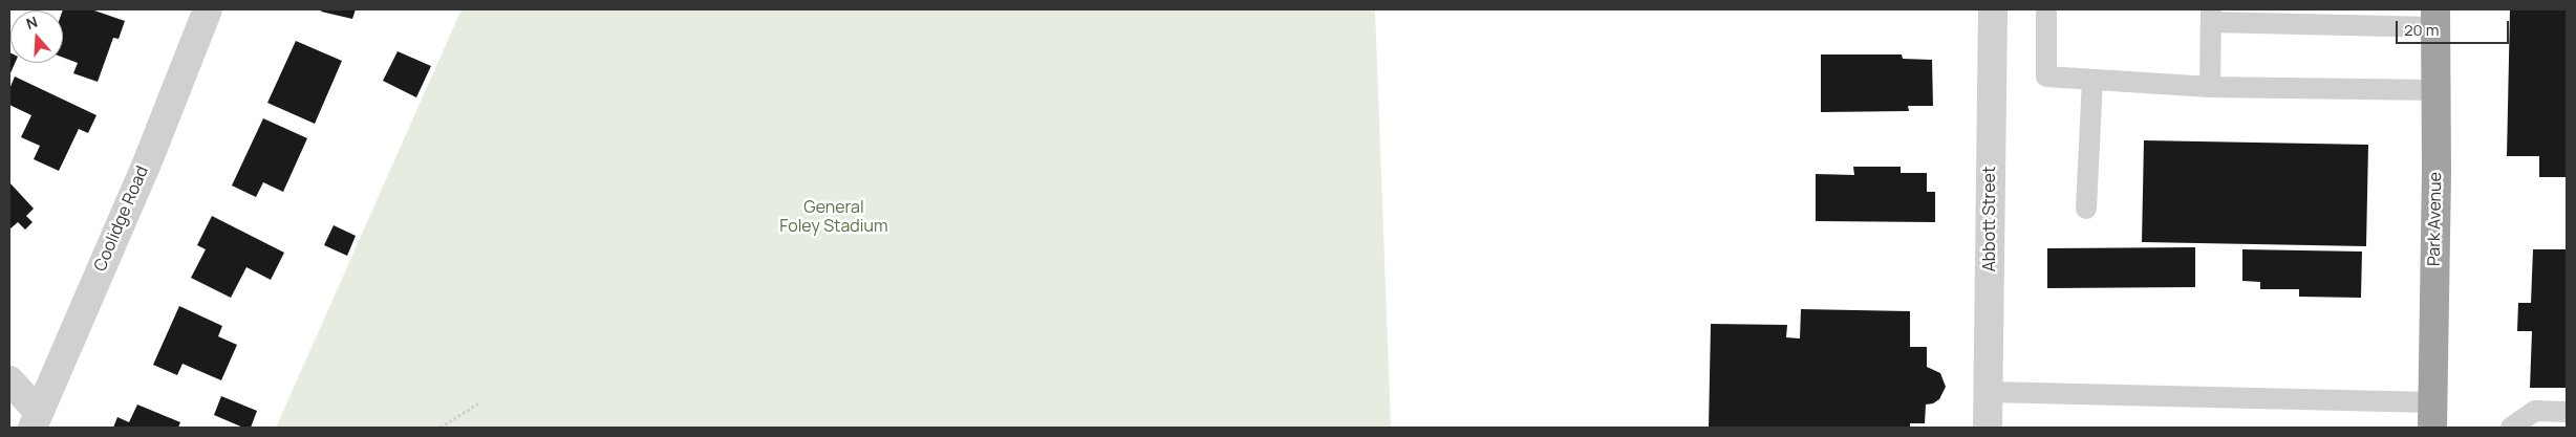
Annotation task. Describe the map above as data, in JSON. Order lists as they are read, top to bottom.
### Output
{
  "streets": {
    "highway": ["Park Avenue"],
    "street": ["Coolidge Road", "Abbott Street"]
  },
  "parks": ["General Foley Stadium"],
  "scale_bar": "20 m",
  "north": "top"
}
